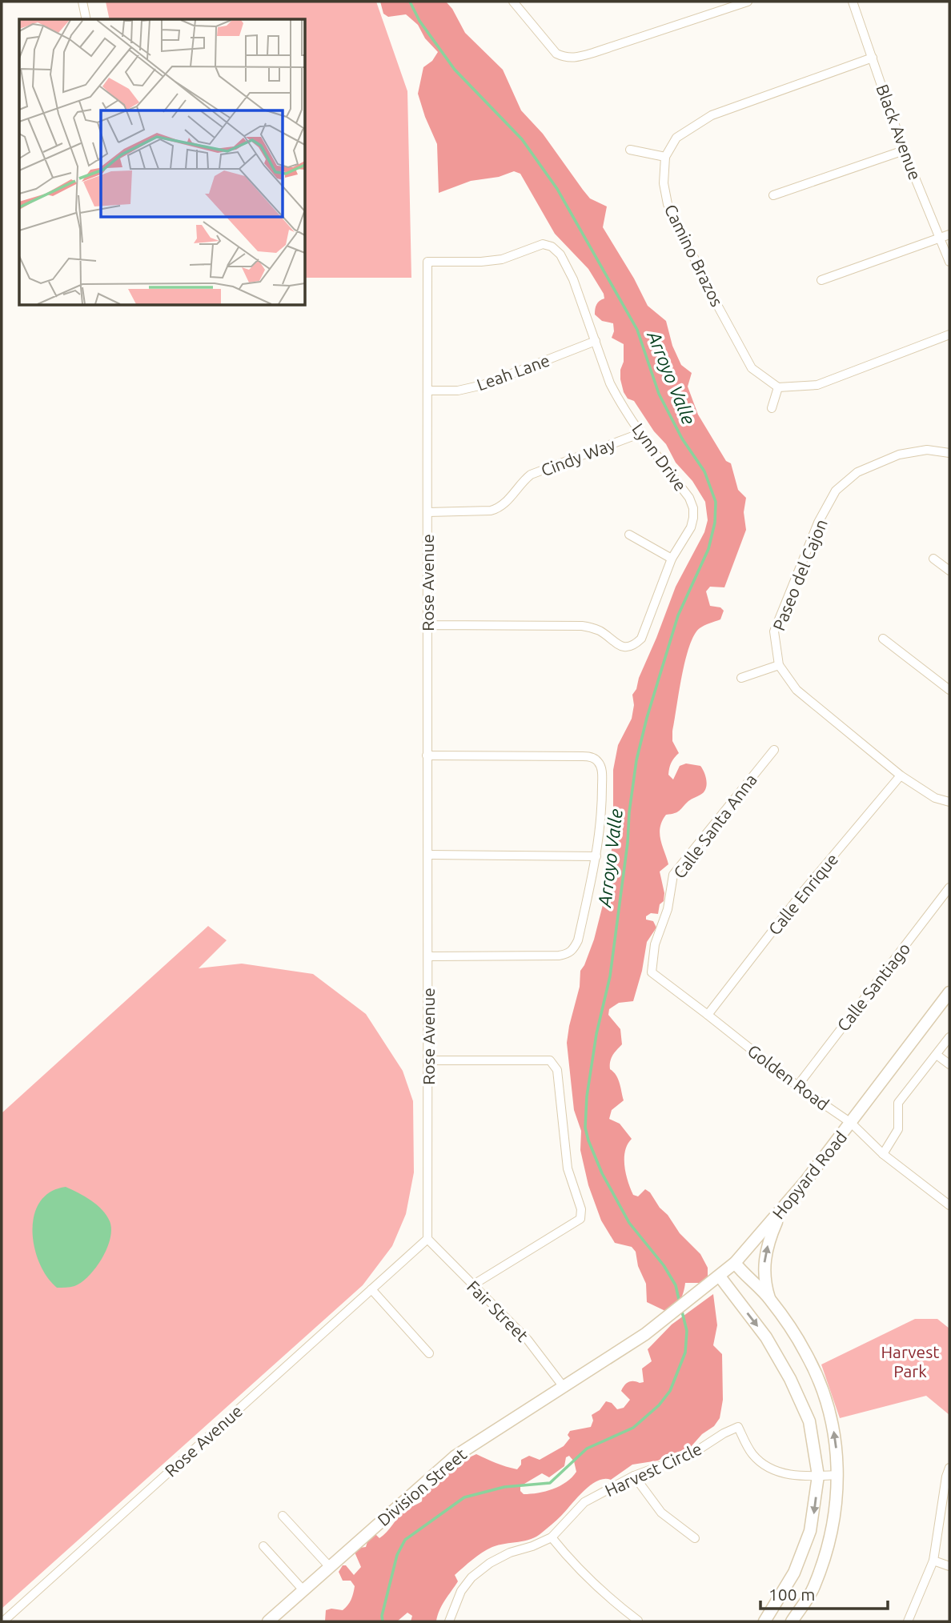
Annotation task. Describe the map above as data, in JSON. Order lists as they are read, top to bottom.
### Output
{
  "streets": {
    "main road": ["Hopyard Road", "Division Street"],
    "street": [
      "Black Avenue",
      "Camino Brazos",
      "Leah Lane",
      "Cindy Way",
      "Lynn Drive",
      "Paseo del Cajon",
      "Rose Avenue",
      "Calle Santa Anna",
      "Calle Enrique",
      "Calle Santiago",
      "Golden Road",
      "Fair Street",
      "Harvest Circle"
    ]
  },
  "crossings": [
    ["Leah Lane", "Lynn Drive"],
    ["Leah Lane", "Rose Avenue"],
    ["Cindy Way", "Lynn Drive"],
    ["Cindy Way", "Rose Avenue"],
    ["Lynn Drive", "Rose Avenue"],
    ["Paseo del Cajon", "Calle Enrique"],
    ["Rose Avenue", "Fair Street"],
    ["Calle Santa Anna", "Golden Road"],
    ["Calle Enrique", "Golden Road"],
    ["Calle Santiago", "Golden Road"],
    ["Golden Road", "Hopyard Road"],
    ["Hopyard Road", "Division Street"],
    ["Fair Street", "Division Street"]
  ],
  "water": ["Arroyo Valle"],
  "parks": ["Harvest Park"],
  "scale_bar": "100 m"
}
